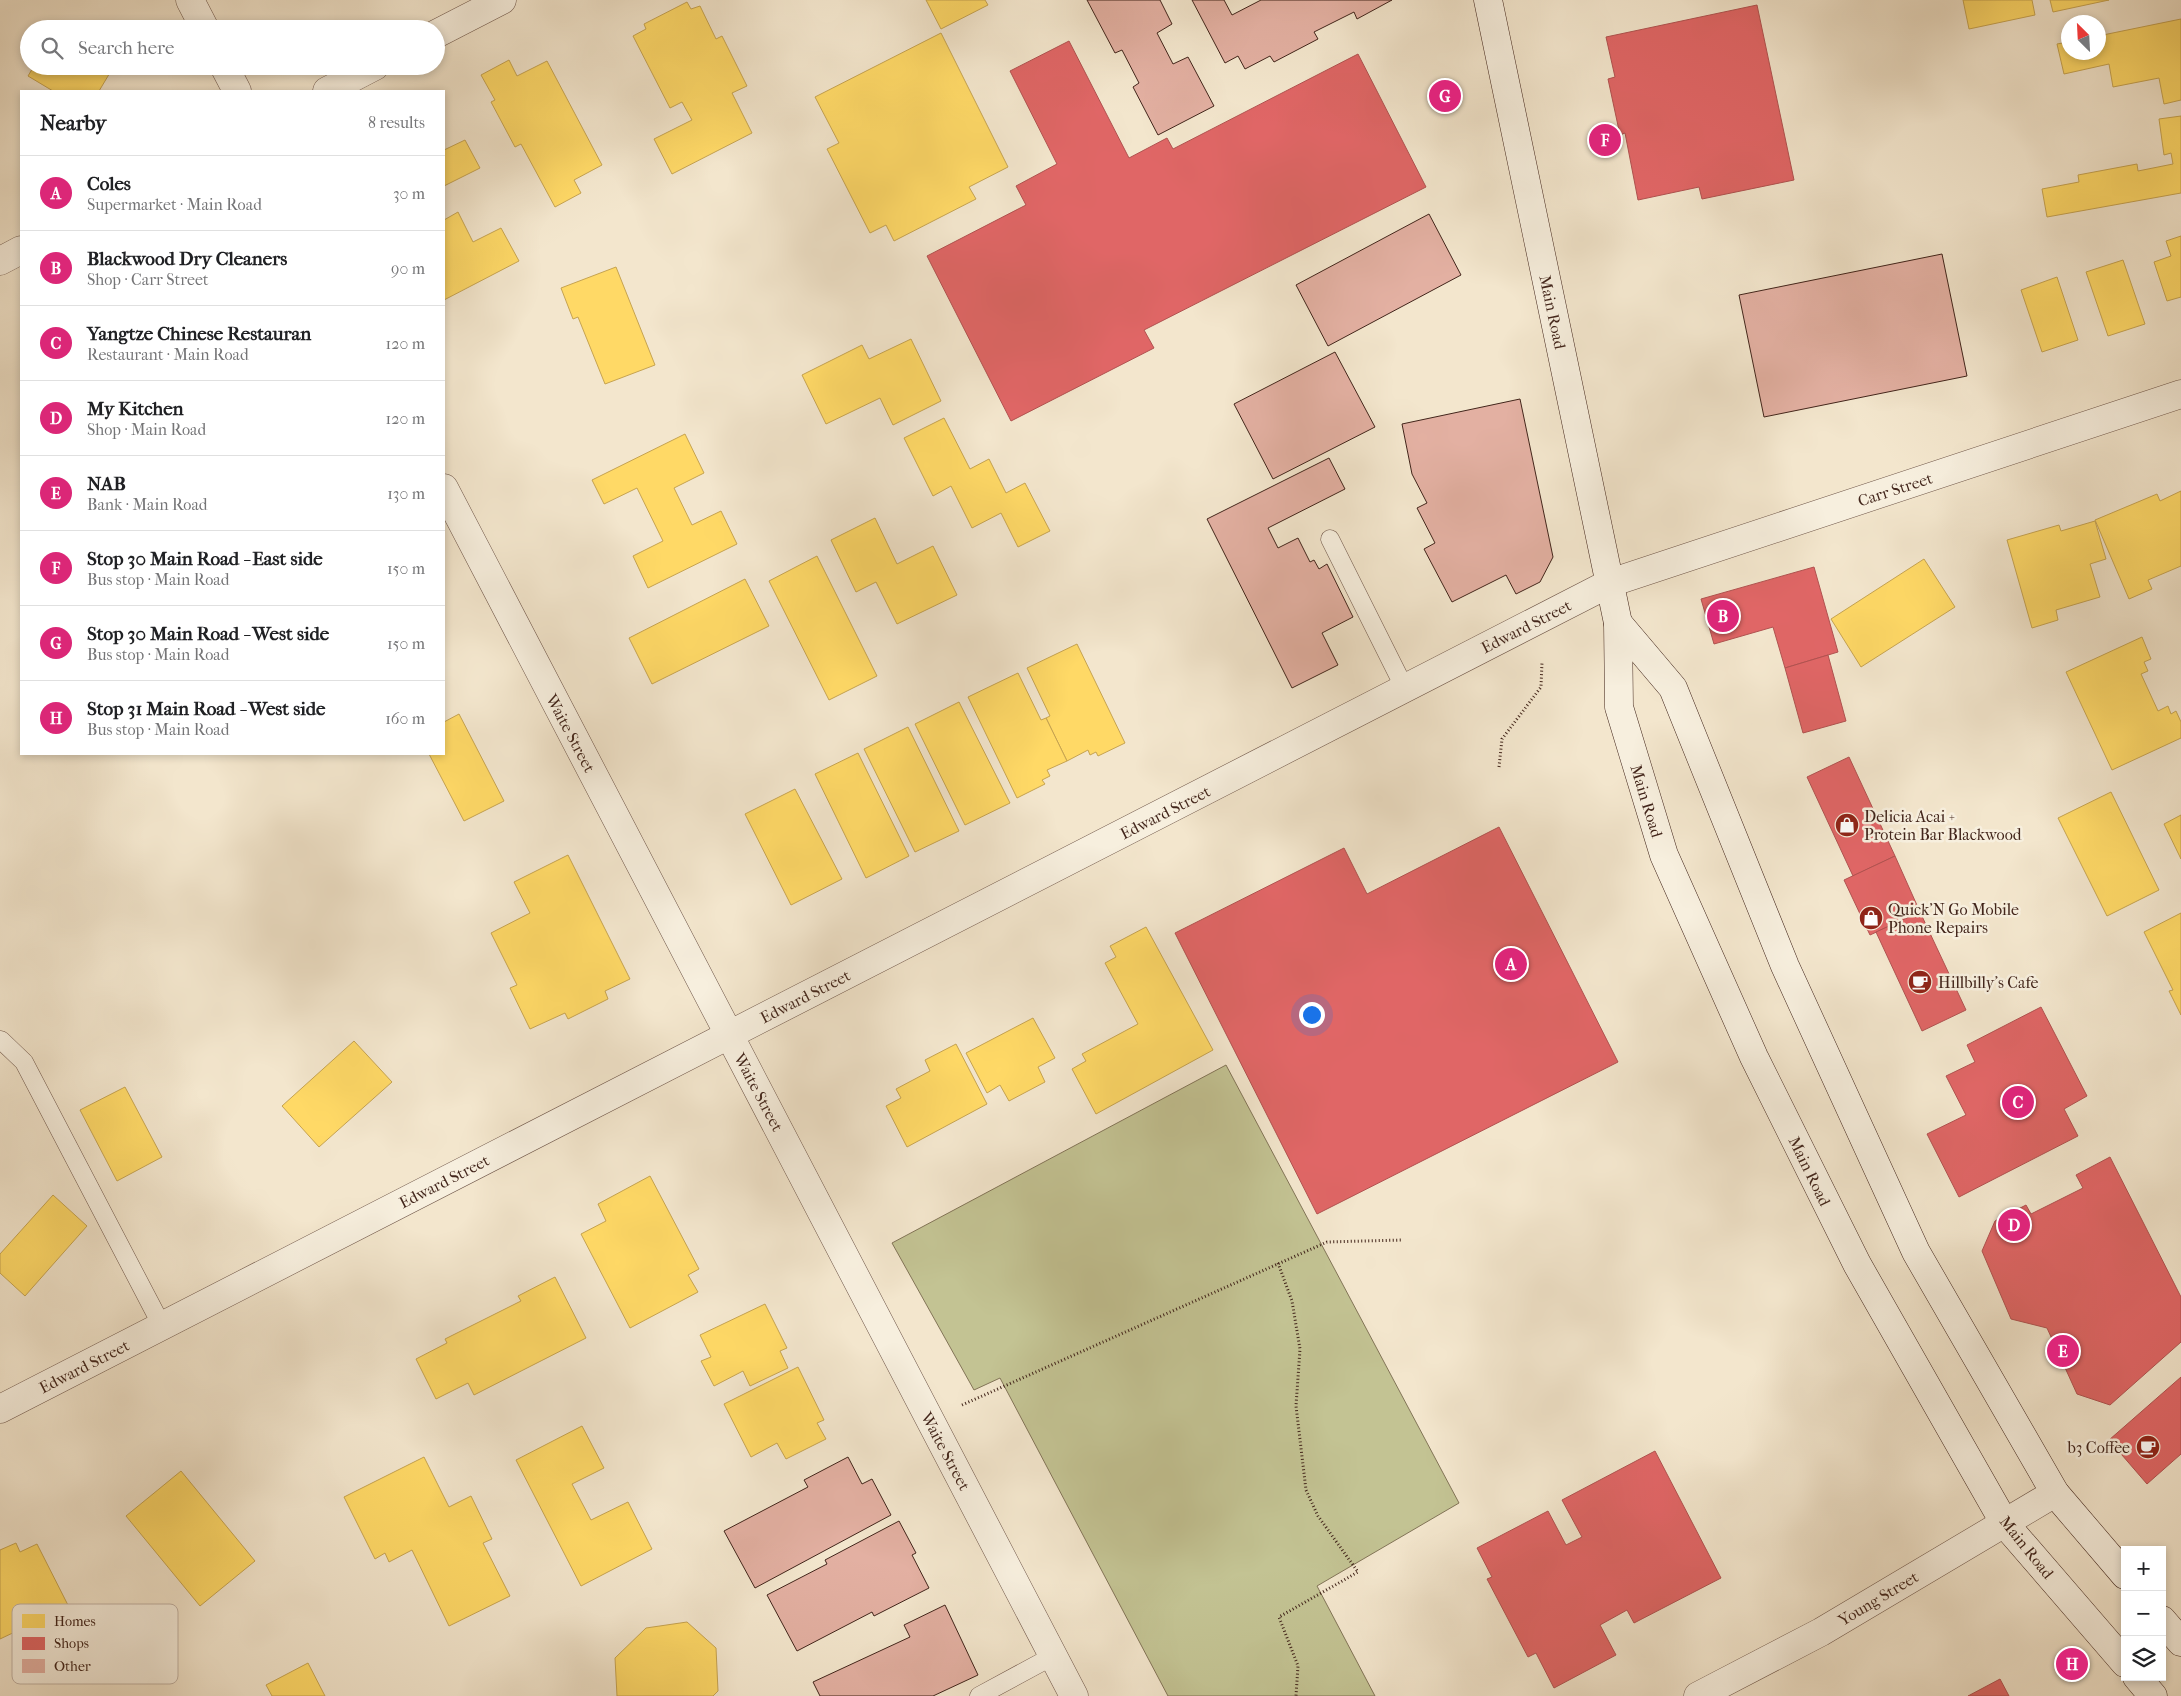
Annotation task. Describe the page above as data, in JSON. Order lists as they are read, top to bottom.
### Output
{
  "streets": {
    "street": [
      "Main Road",
      "Carr Street",
      "Edward Street",
      "Waite Street",
      "Young Street"
    ]
  },
  "crossings": [
    ["Main Road", "Carr Street"],
    ["Main Road", "Edward Street"],
    ["Main Road", "Young Street"],
    ["Carr Street", "Edward Street"],
    ["Edward Street", "Waite Street"]
  ],
  "places": {
    "shop": ["Delicia Acai + Protein Bar Blackwood", "Quick'N Go Mobile Phone Repairs"],
    "cafe": ["Hillbilly's Cafe", "b3 Coffee"]
  },
  "legend": ["Homes", "Shops", "Other"],
  "north": "top left",
  "page": {
    "search": "Search here",
    "pins": [
      "G",
      "F",
      "B",
      "A",
      "C",
      "D",
      "E",
      "H"
    ],
    "heading": ["Nearby", "8 results"],
    "list": [
      {
        "mark": "A",
        "name": "Coles",
        "note": "Supermarket · Main Road",
        "value": "30 m"
      },
      {
        "mark": "B",
        "name": "Blackwood Dry Cleaners",
        "note": "Shop · Carr Street",
        "value": "90 m"
      },
      {
        "mark": "C",
        "name": "Yangtze Chinese Restauran",
        "note": "Restaurant · Main Road",
        "value": "120 m"
      },
      {
        "mark": "D",
        "name": "My Kitchen",
        "note": "Shop · Main Road",
        "value": "120 m"
      },
      {
        "mark": "E",
        "name": "NAB",
        "note": "Bank · Main Road",
        "value": "130 m"
      },
      {
        "mark": "F",
        "name": "Stop 30 Main Road - East side",
        "note": "Bus stop · Main Road",
        "value": "150 m"
      },
      {
        "mark": "G",
        "name": "Stop 30 Main Road - West side",
        "note": "Bus stop · Main Road",
        "value": "150 m"
      },
      {
        "mark": "H",
        "name": "Stop 31 Main Road - West side",
        "note": "Bus stop · Main Road",
        "value": "160 m"
      }
    ],
    "map_buttons": ["+", "−"]
  }
}
